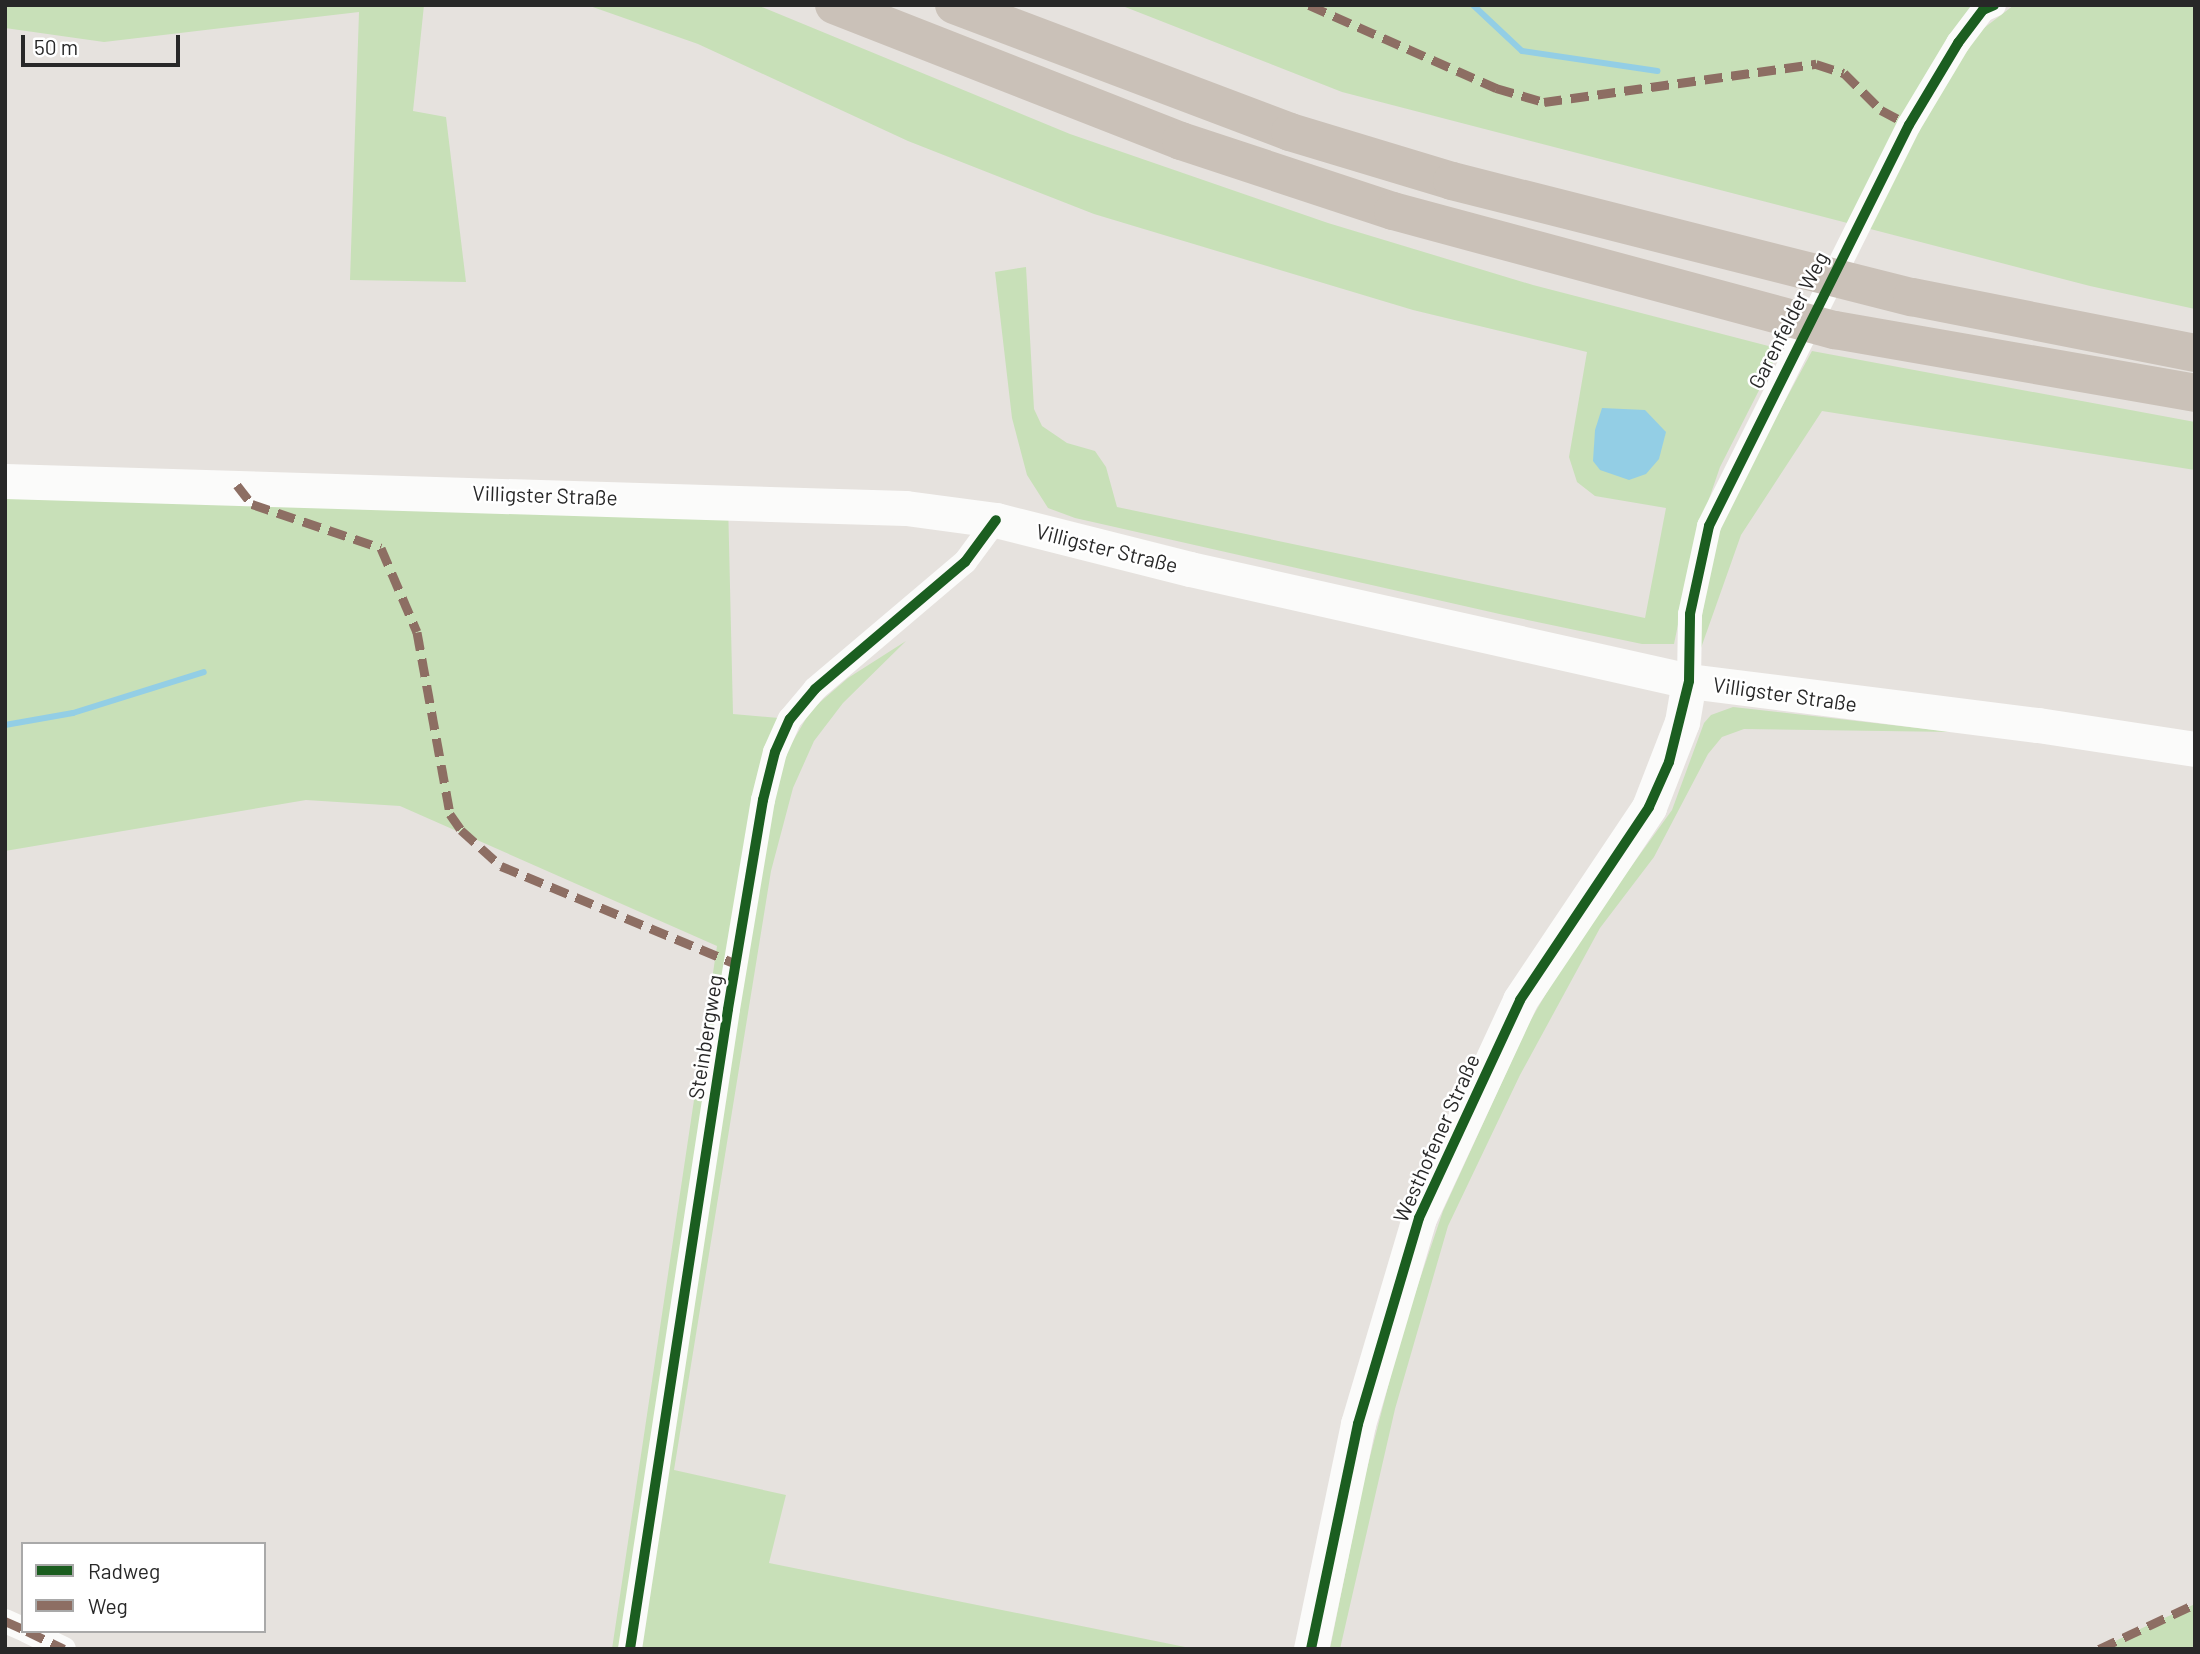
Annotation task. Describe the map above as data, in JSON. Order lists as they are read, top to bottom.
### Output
{
  "streets": {
    "main road": ["Villigster Straße", "Westhofener Straße"],
    "street": ["Garenfelder Weg", "Steinbergweg"]
  },
  "crossings": [
    ["Garenfelder Weg", "Villigster Straße"],
    ["Garenfelder Weg", "Westhofener Straße"],
    ["Villigster Straße", "Steinbergweg"],
    ["Villigster Straße", "Westhofener Straße"]
  ],
  "legend": ["Radweg", "Weg"],
  "scale_bar": "50 m"
}
